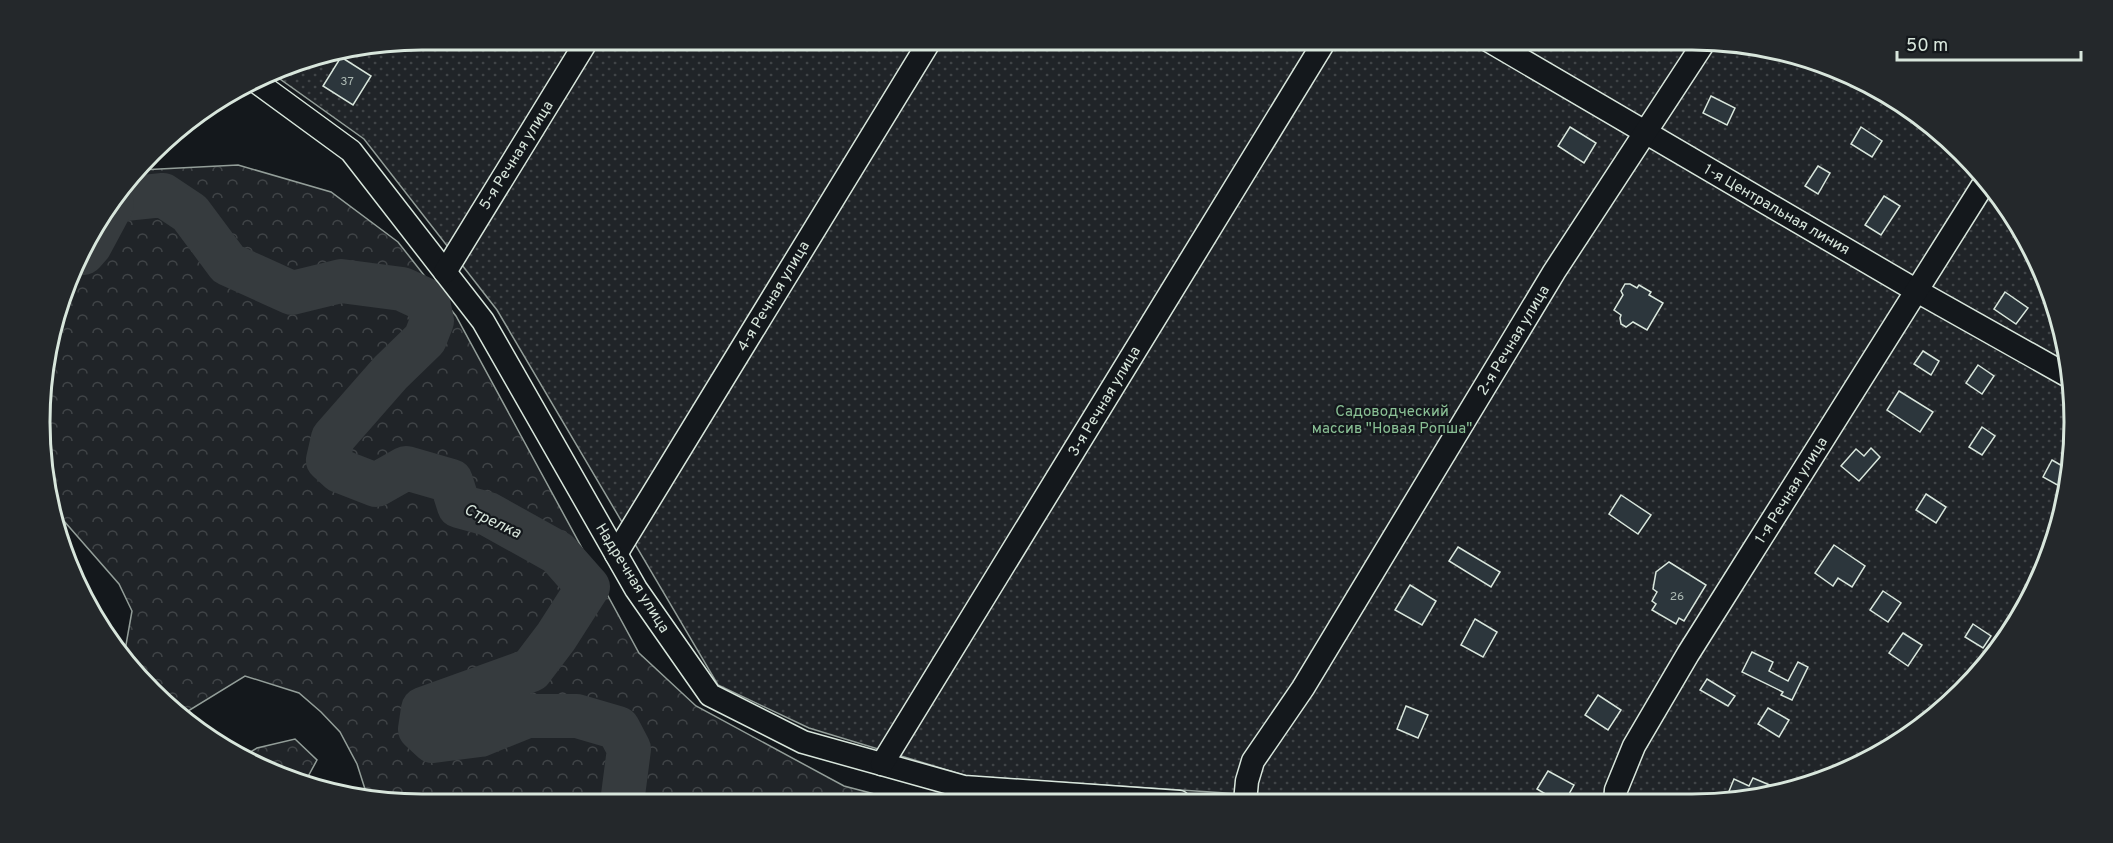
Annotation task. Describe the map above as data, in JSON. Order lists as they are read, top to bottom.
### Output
{
  "streets": {
    "street": [
      "5-я Речная улица",
      "1-я Центральная линия",
      "4-я Речная улица",
      "2-я Речная улица",
      "3-я Речная улица",
      "1-я Речная улица",
      "Надречная улица"
    ]
  },
  "crossings": [
    ["5-я Речная улица", "Надречная улица"],
    ["1-я Центральная линия", "2-я Речная улица"],
    ["1-я Центральная линия", "1-я Речная улица"],
    ["4-я Речная улица", "Надречная улица"],
    ["3-я Речная улица", "Надречная улица"]
  ],
  "water": ["Стрелка"],
  "parks": ["Садоводческий массив \"Новая Ропша\""],
  "house_numbers": ["37", "26"],
  "scale_bar": "50 m"
}
